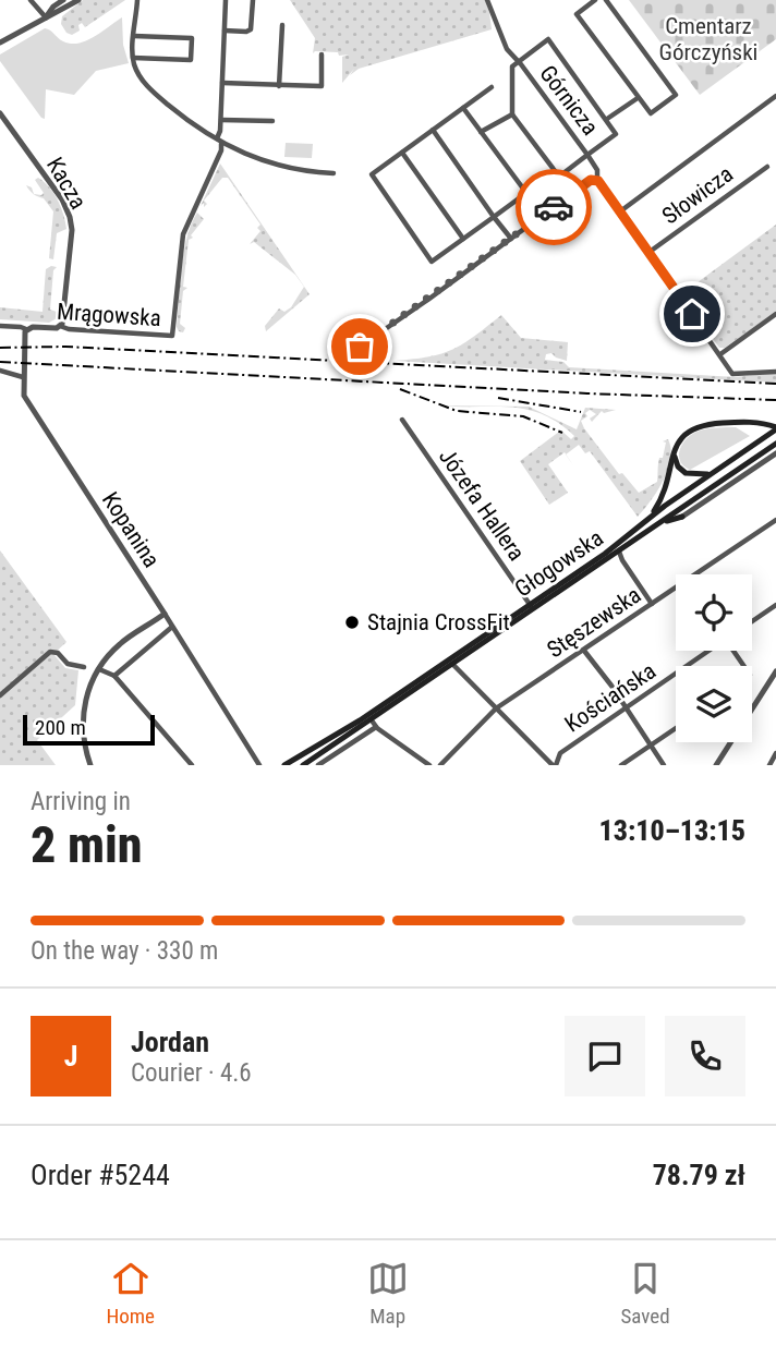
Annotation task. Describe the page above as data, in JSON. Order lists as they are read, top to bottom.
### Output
{
  "streets": {
    "main road": ["Głogowska"],
    "street": [
      "Górnicza",
      "Kacza",
      "Słowicza",
      "Mrągowska",
      "Józefa Hallera",
      "Kopanina",
      "Stęszewska",
      "Kościańska"
    ]
  },
  "crossings": [
    ["Górnicza", "Słowicza"],
    ["Kacza", "Mrągowska"],
    ["Mrągowska", "Kopanina"],
    ["Józefa Hallera", "Głogowska"]
  ],
  "parks": ["Cmentarz Górczyński"],
  "places": ["Stajnia CrossFit"],
  "scale_bar": "200 m",
  "page": {
    "scale": "200 m",
    "heading": ["2 min", "Arriving in", "13:10–13:15"],
    "panel": [
      "Jordan",
      "Courier · 4.6",
      "Order #5244",
      "78.79 zł"
    ],
    "bar": "On the way · 330 m",
    "round": "J",
    "tabs": ["Home", "Map", "Saved"]
  }
}
